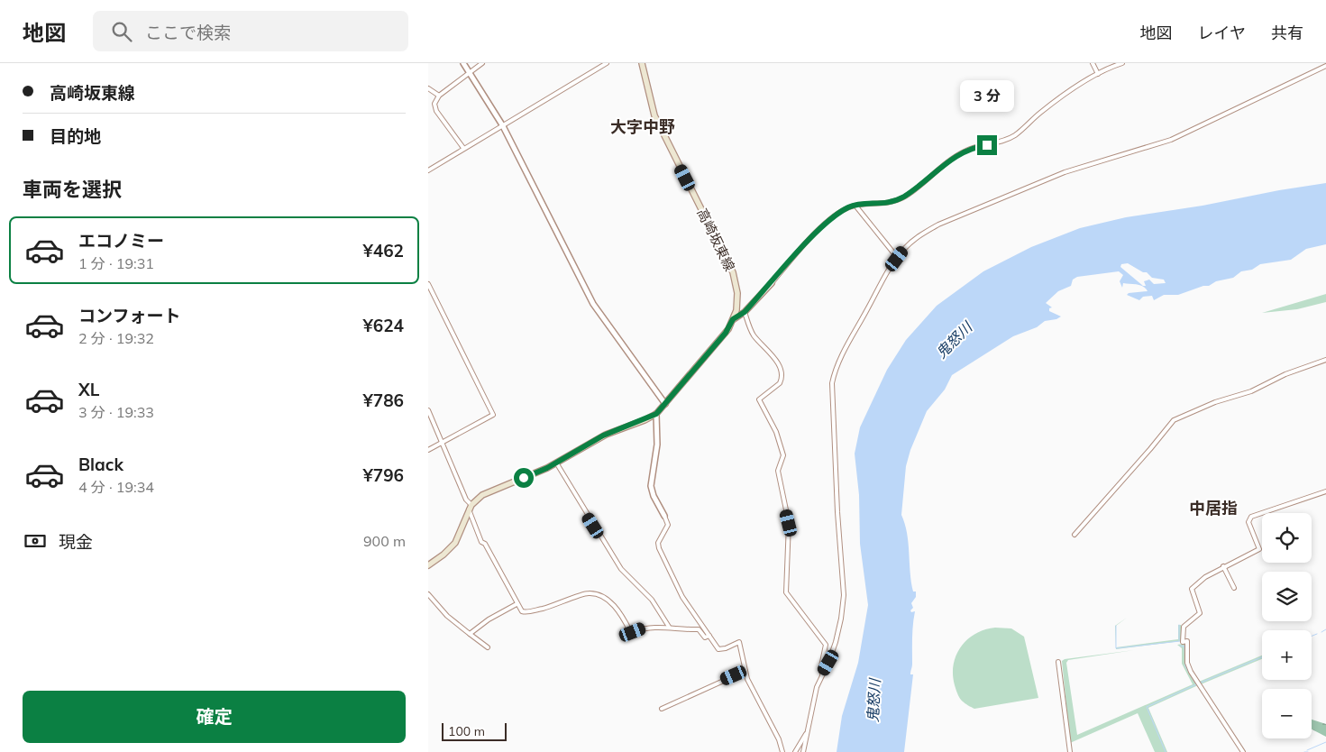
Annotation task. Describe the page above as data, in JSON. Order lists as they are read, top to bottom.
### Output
{
  "streets": {
    "main road": ["高崎坂東線"]
  },
  "districts": ["大字中野", "中居指"],
  "water": ["鬼怒川"],
  "scale_bar": "100 m",
  "page": {
    "header": "地図",
    "search": "ここで検索",
    "nav": ["地図", "レイヤ", "共有"],
    "banner": ["高崎坂東線", "目的地"],
    "bubble": "3 分",
    "heading": "車両を選択",
    "list": [
      {
        "name": "エコノミー",
        "note": "1 分 · 19:31",
        "value": "¥462"
      },
      {
        "name": "コンフォート",
        "note": "2 分 · 19:32",
        "value": "¥624"
      },
      {
        "name": "XL",
        "note": "3 分 · 19:33",
        "value": "¥786"
      },
      {
        "name": "Black",
        "note": "4 分 · 19:34",
        "value": "¥796"
      }
    ],
    "map_buttons": ["+", "−"],
    "pay": ["現金", "900 m"],
    "buttons": "確定",
    "scale": "100 m"
  }
}
